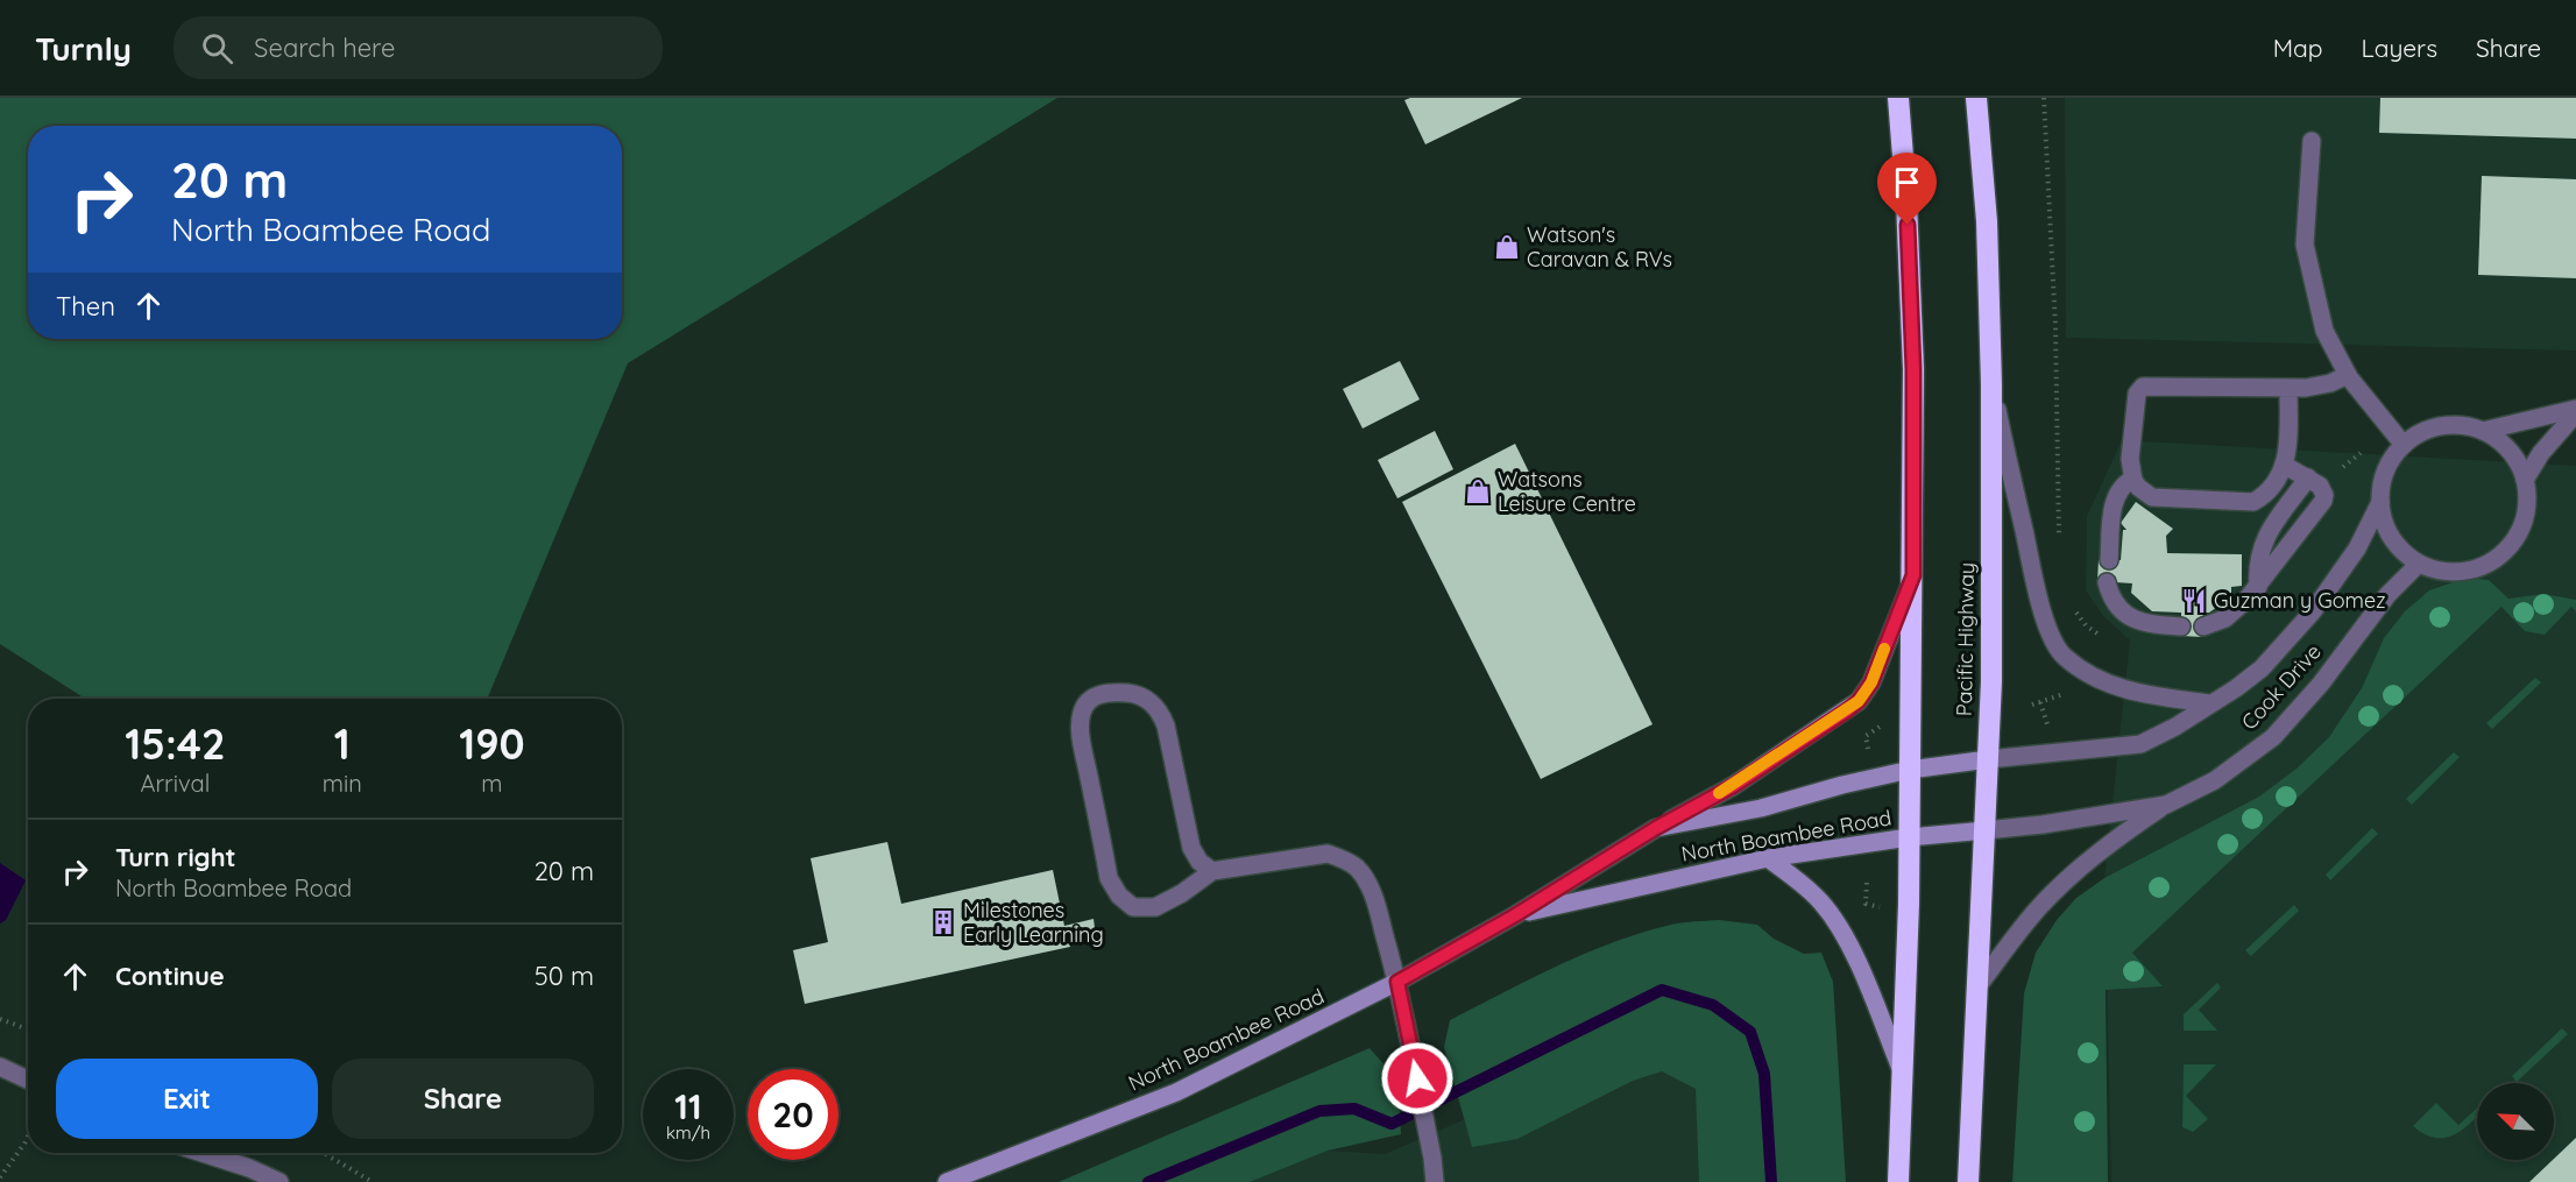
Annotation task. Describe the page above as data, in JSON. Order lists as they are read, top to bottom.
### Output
{
  "streets": {
    "highway": ["Pacific Highway"],
    "street": ["Cook Drive", "North Boambee Road"]
  },
  "crossings": [
    ["Pacific Highway", "Cook Drive"],
    ["Pacific Highway", "North Boambee Road"],
    ["Cook Drive", "North Boambee Road"]
  ],
  "places": {
    "shop": ["Watson's Caravan & RVs", "Watsons Leisure Centre"],
    "restaurant": ["Guzman y Gomez"],
    "building": ["Milestones Early Learning"]
  },
  "north": "top left",
  "page": {
    "header": "Turnly",
    "search": "Search here",
    "nav": ["Map", "Layers", "Share"],
    "turn": ["20 m", "North Boambee Road"],
    "then": "Then",
    "eta": [
      "15:42",
      "Arrival",
      "1",
      "min",
      "190",
      "m"
    ],
    "list": [
      {
        "name": "Turn right",
        "note": "North Boambee Road",
        "value": "20 m"
      },
      {
        "name": "Continue",
        "value": "50 m"
      }
    ],
    "buttons": ["Exit", "Share"],
    "speed": "11 km/h",
    "limit": "20"
  }
}
